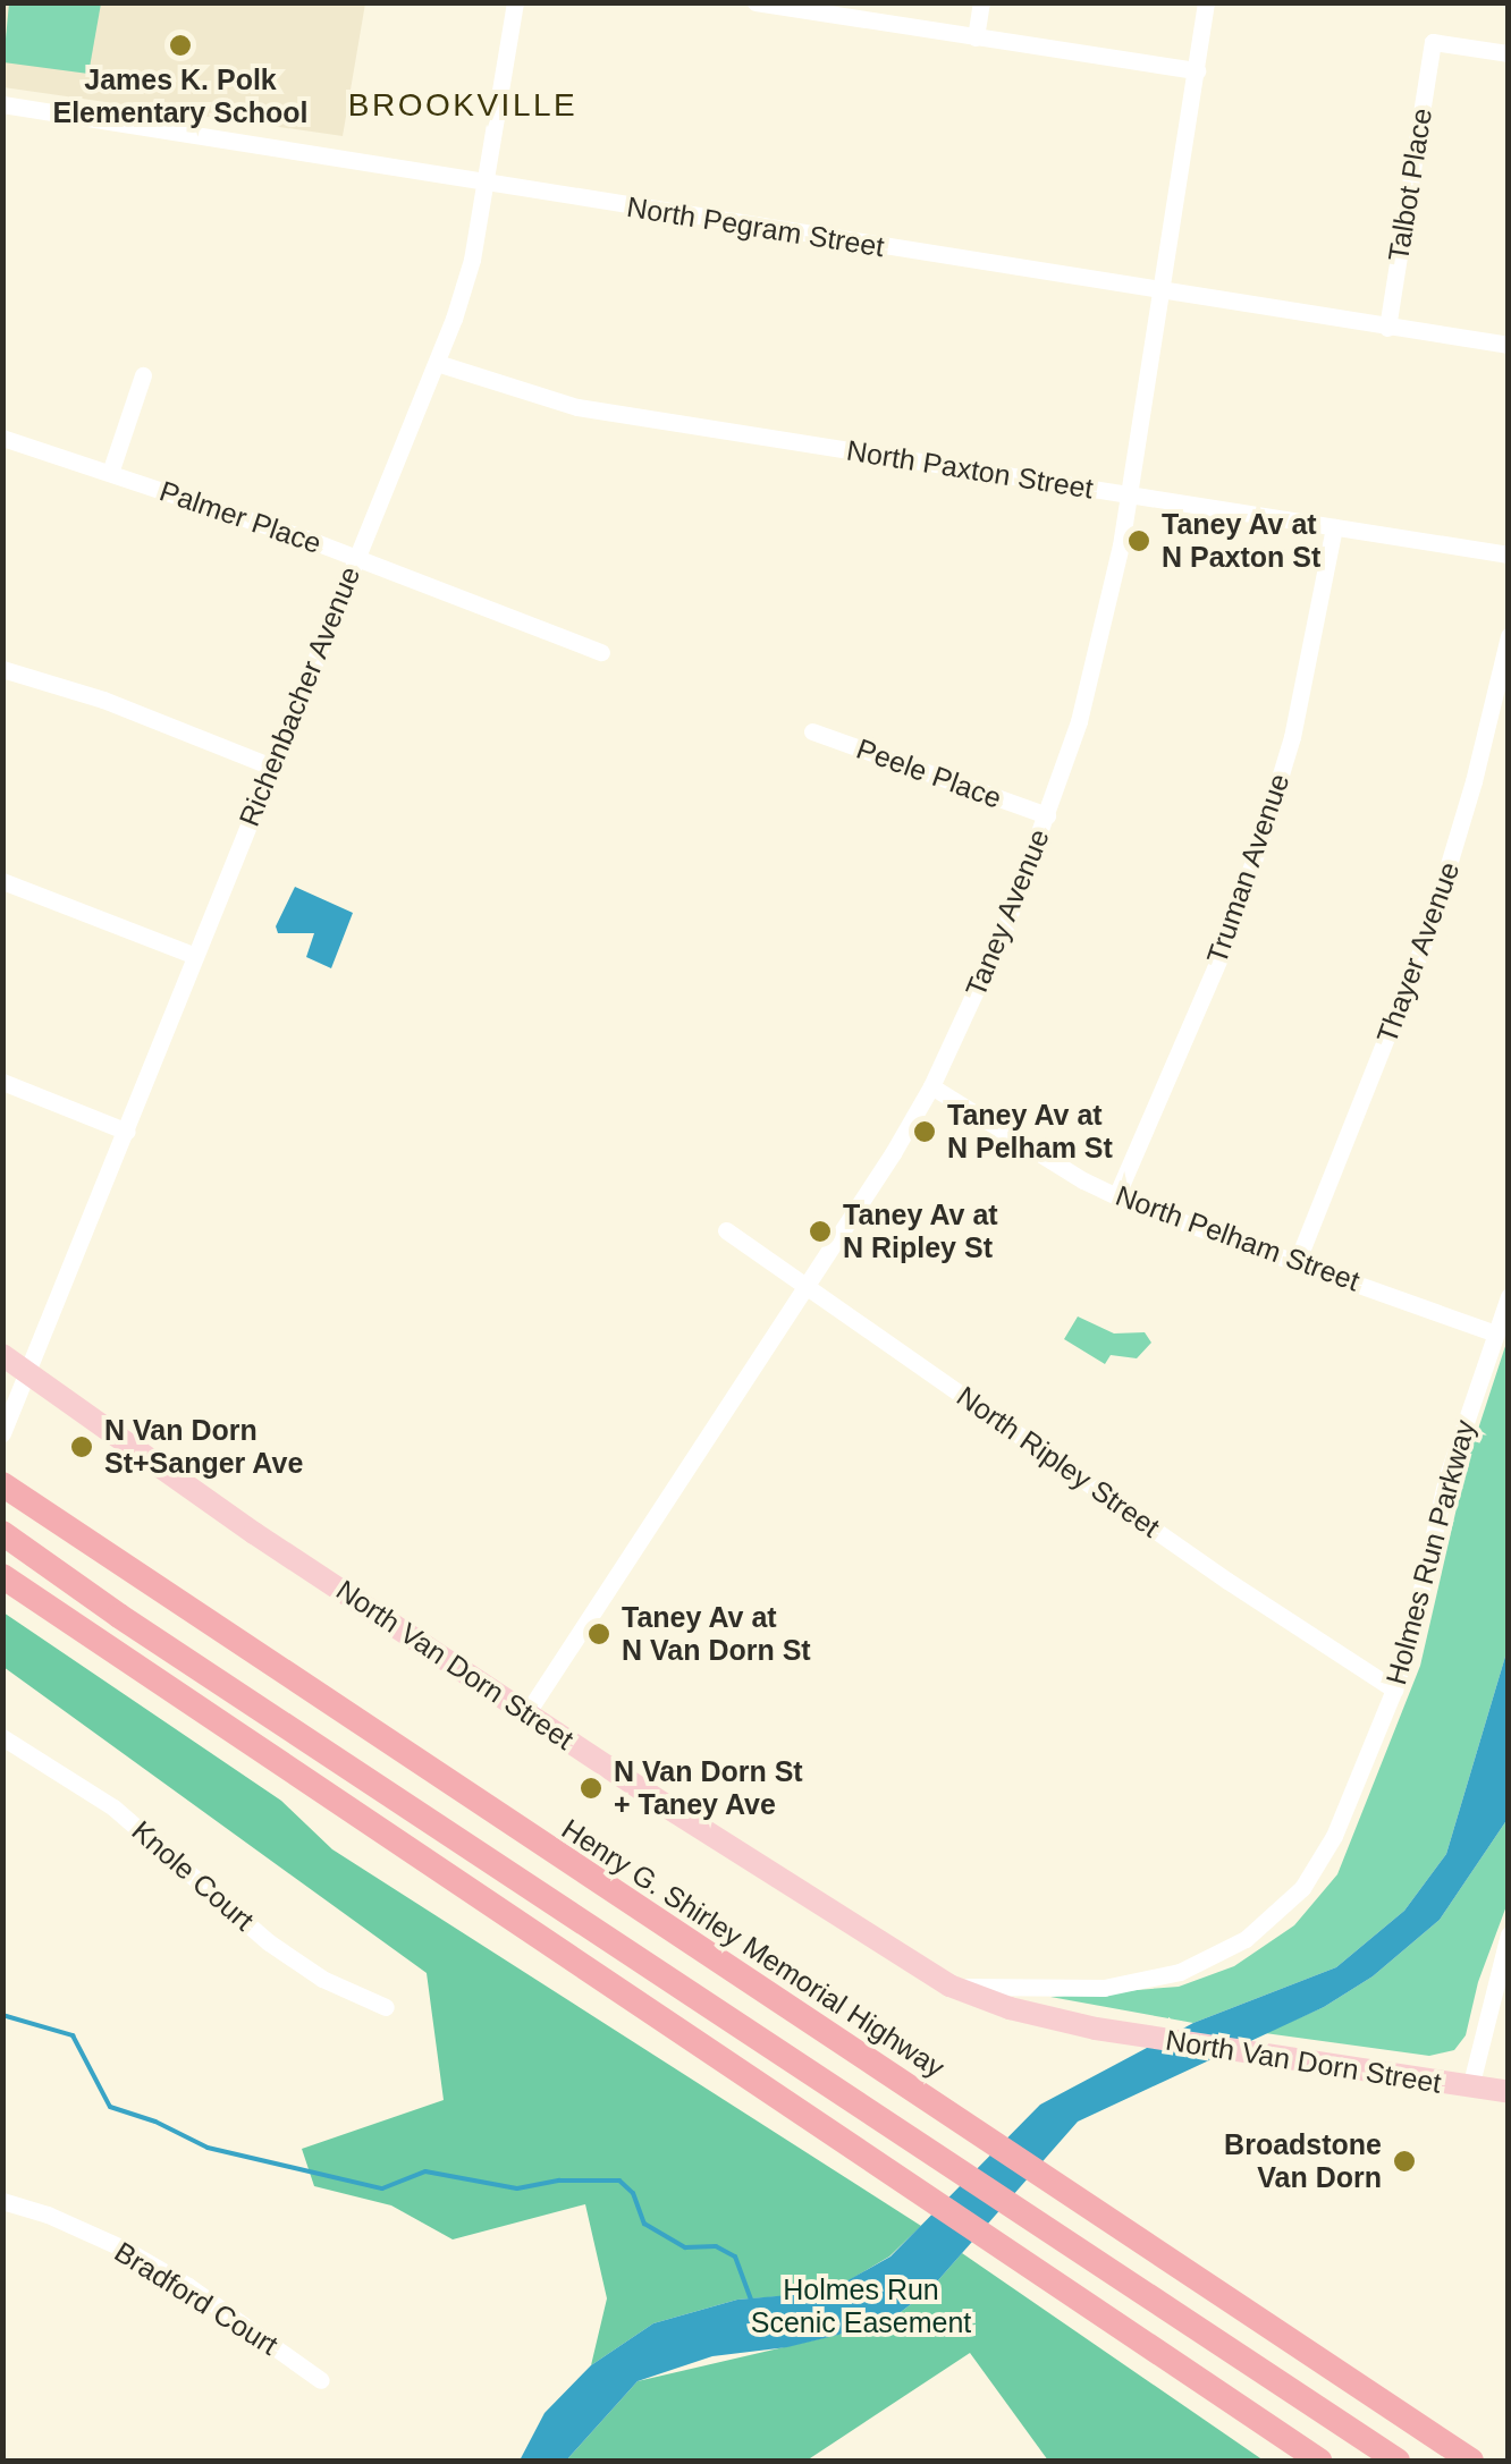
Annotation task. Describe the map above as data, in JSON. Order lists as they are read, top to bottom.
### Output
{
  "streets": {
    "highway": ["Henry G. Shirley Memorial Highway"],
    "main road": ["North Van Dorn Street"],
    "street": [
      "Talbot Place",
      "North Pegram Street",
      "North Paxton Street",
      "Palmer Place",
      "Richenbacher Avenue",
      "Peele Place",
      "Truman Avenue",
      "Taney Avenue",
      "Thayer Avenue",
      "North Pelham Street",
      "North Ripley Street",
      "Holmes Run Parkway",
      "Knole Court",
      "Bradford Court"
    ]
  },
  "crossings": [
    ["Talbot Place", "North Pegram Street"],
    ["North Pegram Street", "Richenbacher Avenue"],
    ["North Pegram Street", "Taney Avenue"],
    ["North Paxton Street", "Richenbacher Avenue"],
    ["North Paxton Street", "Truman Avenue"],
    ["North Paxton Street", "Taney Avenue"],
    ["Palmer Place", "Richenbacher Avenue"],
    ["Richenbacher Avenue", "North Van Dorn Street"],
    ["Peele Place", "Taney Avenue"],
    ["Truman Avenue", "North Pelham Street"],
    ["Taney Avenue", "North Pelham Street"],
    ["Taney Avenue", "North Ripley Street"],
    ["Taney Avenue", "North Van Dorn Street"],
    ["Thayer Avenue", "North Pelham Street"],
    ["North Pelham Street", "Holmes Run Parkway"],
    ["North Ripley Street", "Holmes Run Parkway"],
    ["Holmes Run Parkway", "North Van Dorn Street"]
  ],
  "districts": ["BROOKVILLE"],
  "parks": ["Holmes Run Scenic Easement"],
  "places": [
    "James K. Polk Elementary School",
    "Taney Av at N Paxton St",
    "Taney Av at N Pelham St",
    "Taney Av at N Ripley St",
    "N Van Dorn St+Sanger Ave",
    "Taney Av at N Van Dorn St",
    "N Van Dorn St + Taney Ave",
    "Broadstone Van Dorn"
  ]
}
